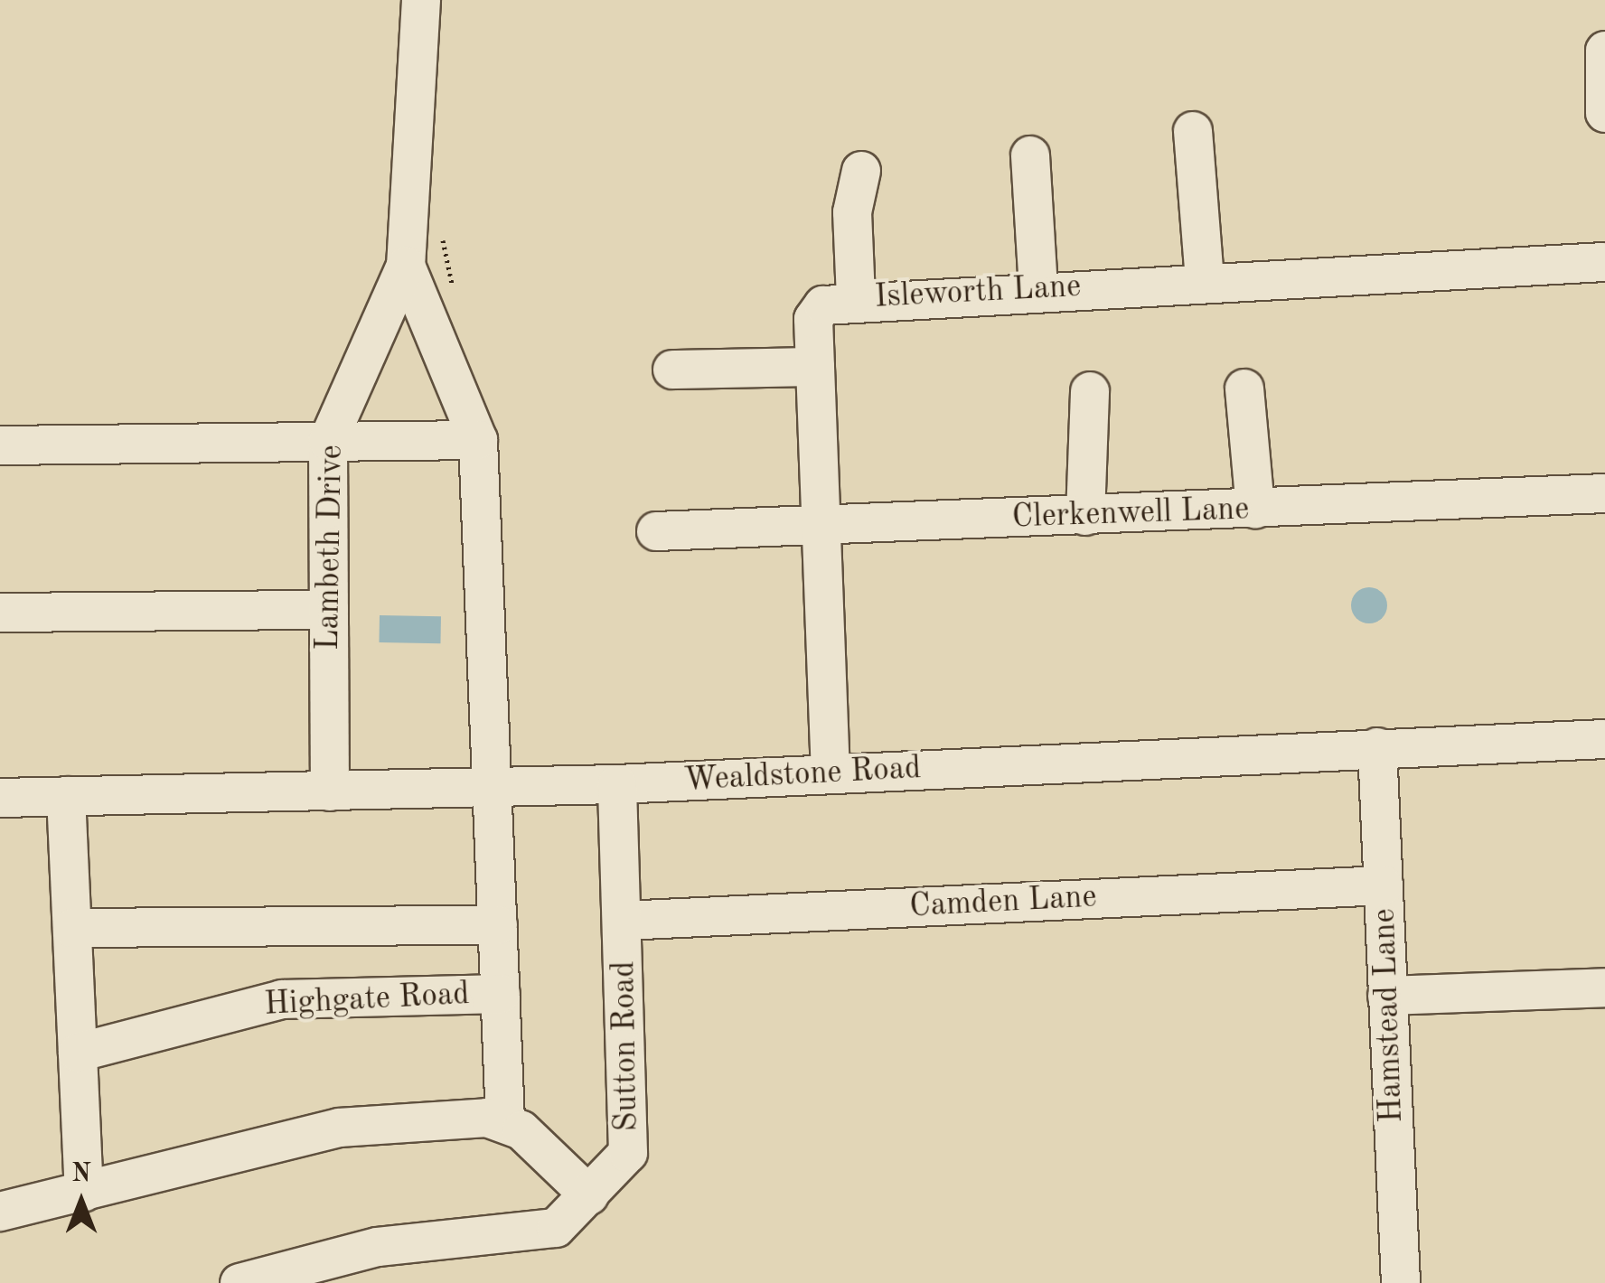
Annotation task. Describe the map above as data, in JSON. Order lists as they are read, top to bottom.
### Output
{
  "streets": {
    "street": [
      "Isleworth Lane",
      "Clerkenwell Lane",
      "Lambeth Drive",
      "Wealdstone Road",
      "Camden Lane",
      "Highgate Road",
      "Hamstead Lane",
      "Sutton Road"
    ]
  },
  "crossings": [
    ["Isleworth Lane", "Clerkenwell Lane"],
    ["Isleworth Lane", "Wealdstone Road"],
    ["Lambeth Drive", "Wealdstone Road"],
    ["Lambeth Drive", "Highgate Road"],
    ["Wealdstone Road", "Hamstead Lane"],
    ["Wealdstone Road", "Sutton Road"],
    ["Camden Lane", "Hamstead Lane"],
    ["Camden Lane", "Sutton Road"]
  ],
  "north": "top"
}
